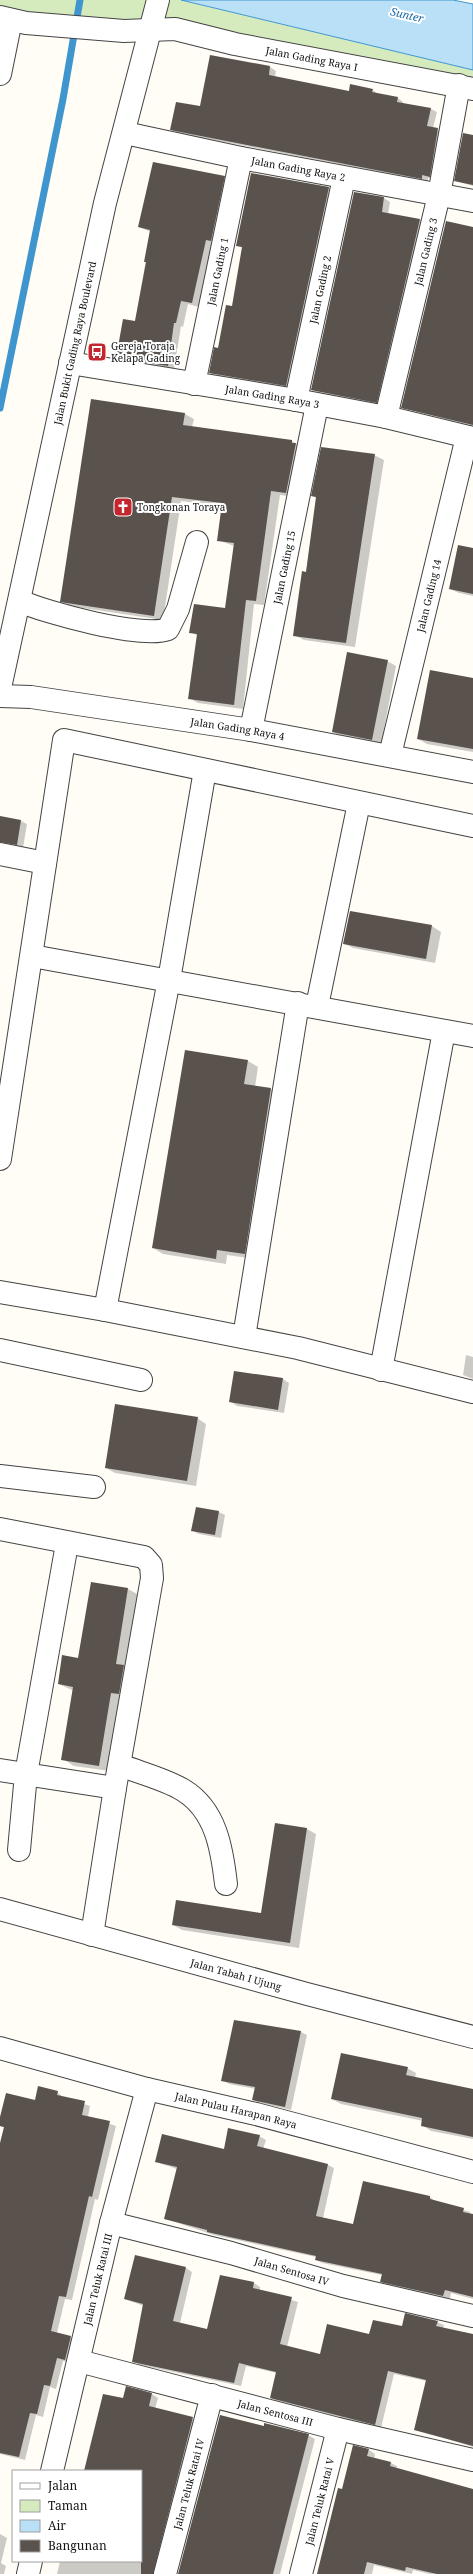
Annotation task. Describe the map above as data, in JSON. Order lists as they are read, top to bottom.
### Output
{
  "streets": {
    "street": [
      "Jalan Gading Raya I",
      "Jalan Gading Raya 2",
      "Jalan Gading 3",
      "Jalan Gading 1",
      "Jalan Gading 2",
      "Jalan Bukit Gading Raya Boulevard",
      "Jalan Gading Raya 3",
      "Jalan Gading 15",
      "Jalan Gading 14",
      "Jalan Gading Raya 4",
      "Jalan Tabah I Ujung",
      "Jalan Pulau Harapan Raya",
      "Jalan Sentosa IV",
      "Jalan Teluk Ratai III",
      "Jalan Sentosa III",
      "Jalan Teluk Ratai IV",
      "Jalan Teluk Ratai V"
    ]
  },
  "crossings": [
    ["Jalan Gading Raya I", "Jalan Gading 3"],
    ["Jalan Gading Raya I", "Jalan Bukit Gading Raya Boulevard"],
    ["Jalan Gading Raya 2", "Jalan Gading 3"],
    ["Jalan Gading Raya 2", "Jalan Gading 1"],
    ["Jalan Gading Raya 2", "Jalan Gading 2"],
    ["Jalan Gading Raya 2", "Jalan Bukit Gading Raya Boulevard"],
    ["Jalan Gading 3", "Jalan Gading Raya 3"],
    ["Jalan Gading 1", "Jalan Gading Raya 3"],
    ["Jalan Gading 2", "Jalan Gading Raya 3"],
    ["Jalan Gading 2", "Jalan Gading 15"],
    ["Jalan Bukit Gading Raya Boulevard", "Jalan Gading Raya 3"],
    ["Jalan Gading Raya 3", "Jalan Gading 15"],
    ["Jalan Gading Raya 3", "Jalan Gading 14"],
    ["Jalan Gading 15", "Jalan Gading Raya 4"],
    ["Jalan Gading 14", "Jalan Gading Raya 4"],
    ["Jalan Pulau Harapan Raya", "Jalan Teluk Ratai III"],
    ["Jalan Sentosa IV", "Jalan Teluk Ratai III"],
    ["Jalan Teluk Ratai III", "Jalan Sentosa III"],
    ["Jalan Sentosa III", "Jalan Teluk Ratai IV"],
    ["Jalan Sentosa III", "Jalan Teluk Ratai V"]
  ],
  "water": ["Sunter"],
  "places": {
    "bus stop": ["Gereja Toraja Kelapa Gading"],
    "church": ["Tongkonan Toraya"]
  },
  "legend": [
    "Jalan",
    "Taman",
    "Air",
    "Bangunan"
  ]
}
